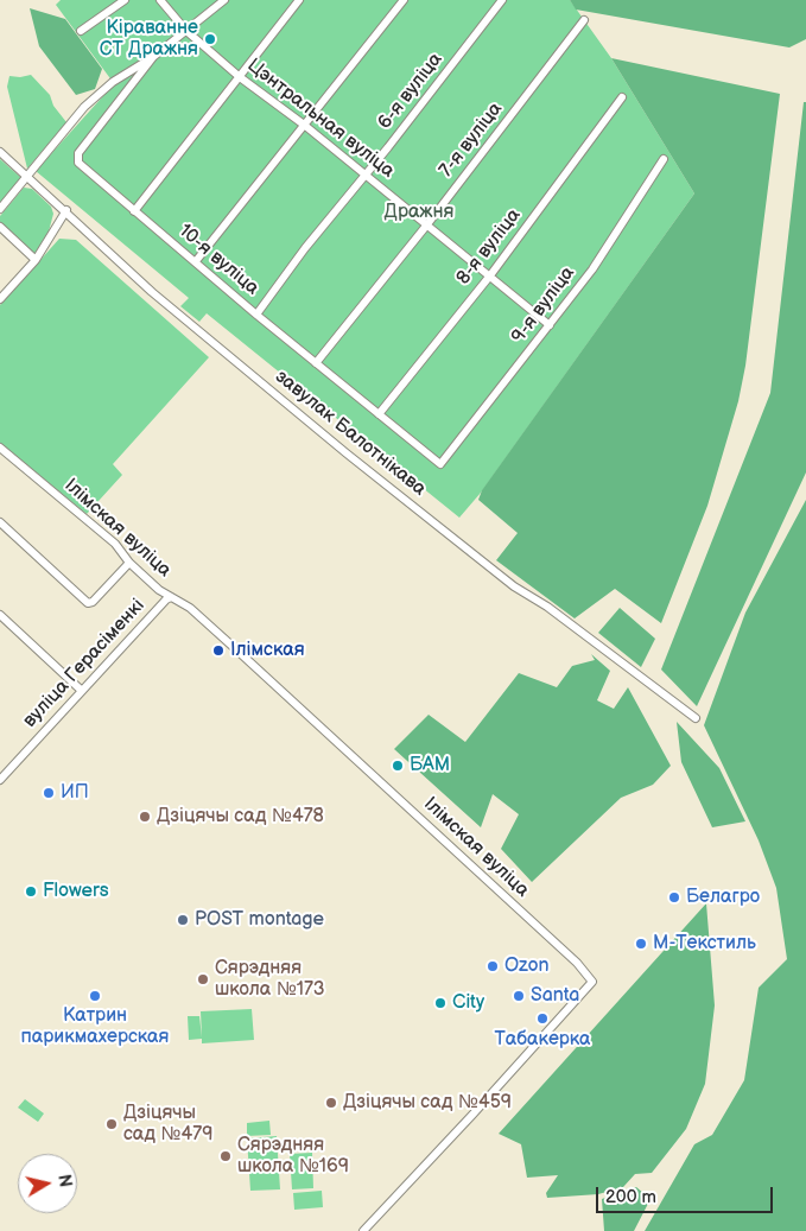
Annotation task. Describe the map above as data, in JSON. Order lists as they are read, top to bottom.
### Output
{
  "streets": {
    "street": [
      "6-я вуліца",
      "Цэнтральная вуліца",
      "7-я вуліца",
      "8-я вуліца",
      "10-я вуліца",
      "9-я вуліца",
      "завулак Балотнікава",
      "Ілімская вуліца",
      "вуліца Герасіменкі"
    ]
  },
  "crossings": [
    ["6-я вуліца", "Цэнтральная вуліца"],
    ["6-я вуліца", "10-я вуліца"],
    ["Цэнтральная вуліца", "7-я вуліца"],
    ["Цэнтральная вуліца", "8-я вуліца"],
    ["Цэнтральная вуліца", "9-я вуліца"],
    ["7-я вуліца", "10-я вуліца"],
    ["8-я вуліца", "10-я вуліца"],
    ["10-я вуліца", "9-я вуліца"],
    ["Ілімская вуліца", "вуліца Герасіменкі"]
  ],
  "parks": ["Дражня"],
  "places": [
    "Кіраванне СТ Дражня",
    "Ілімская",
    "БАМ",
    "ИП",
    "Дзіцячы сад №478",
    "Flowers",
    "Белагро",
    "POST montage",
    "М-Текстиль",
    "Ozon",
    "Сярэдняя школа №173",
    "Катрин парикмахерская",
    "Santa",
    "City",
    "Табакерка",
    "Дзіцячы сад №459",
    "Дзіцячы сад №479",
    "Сярэдняя школа №169"
  ],
  "scale_bar": "200 m",
  "north": "right"
}
